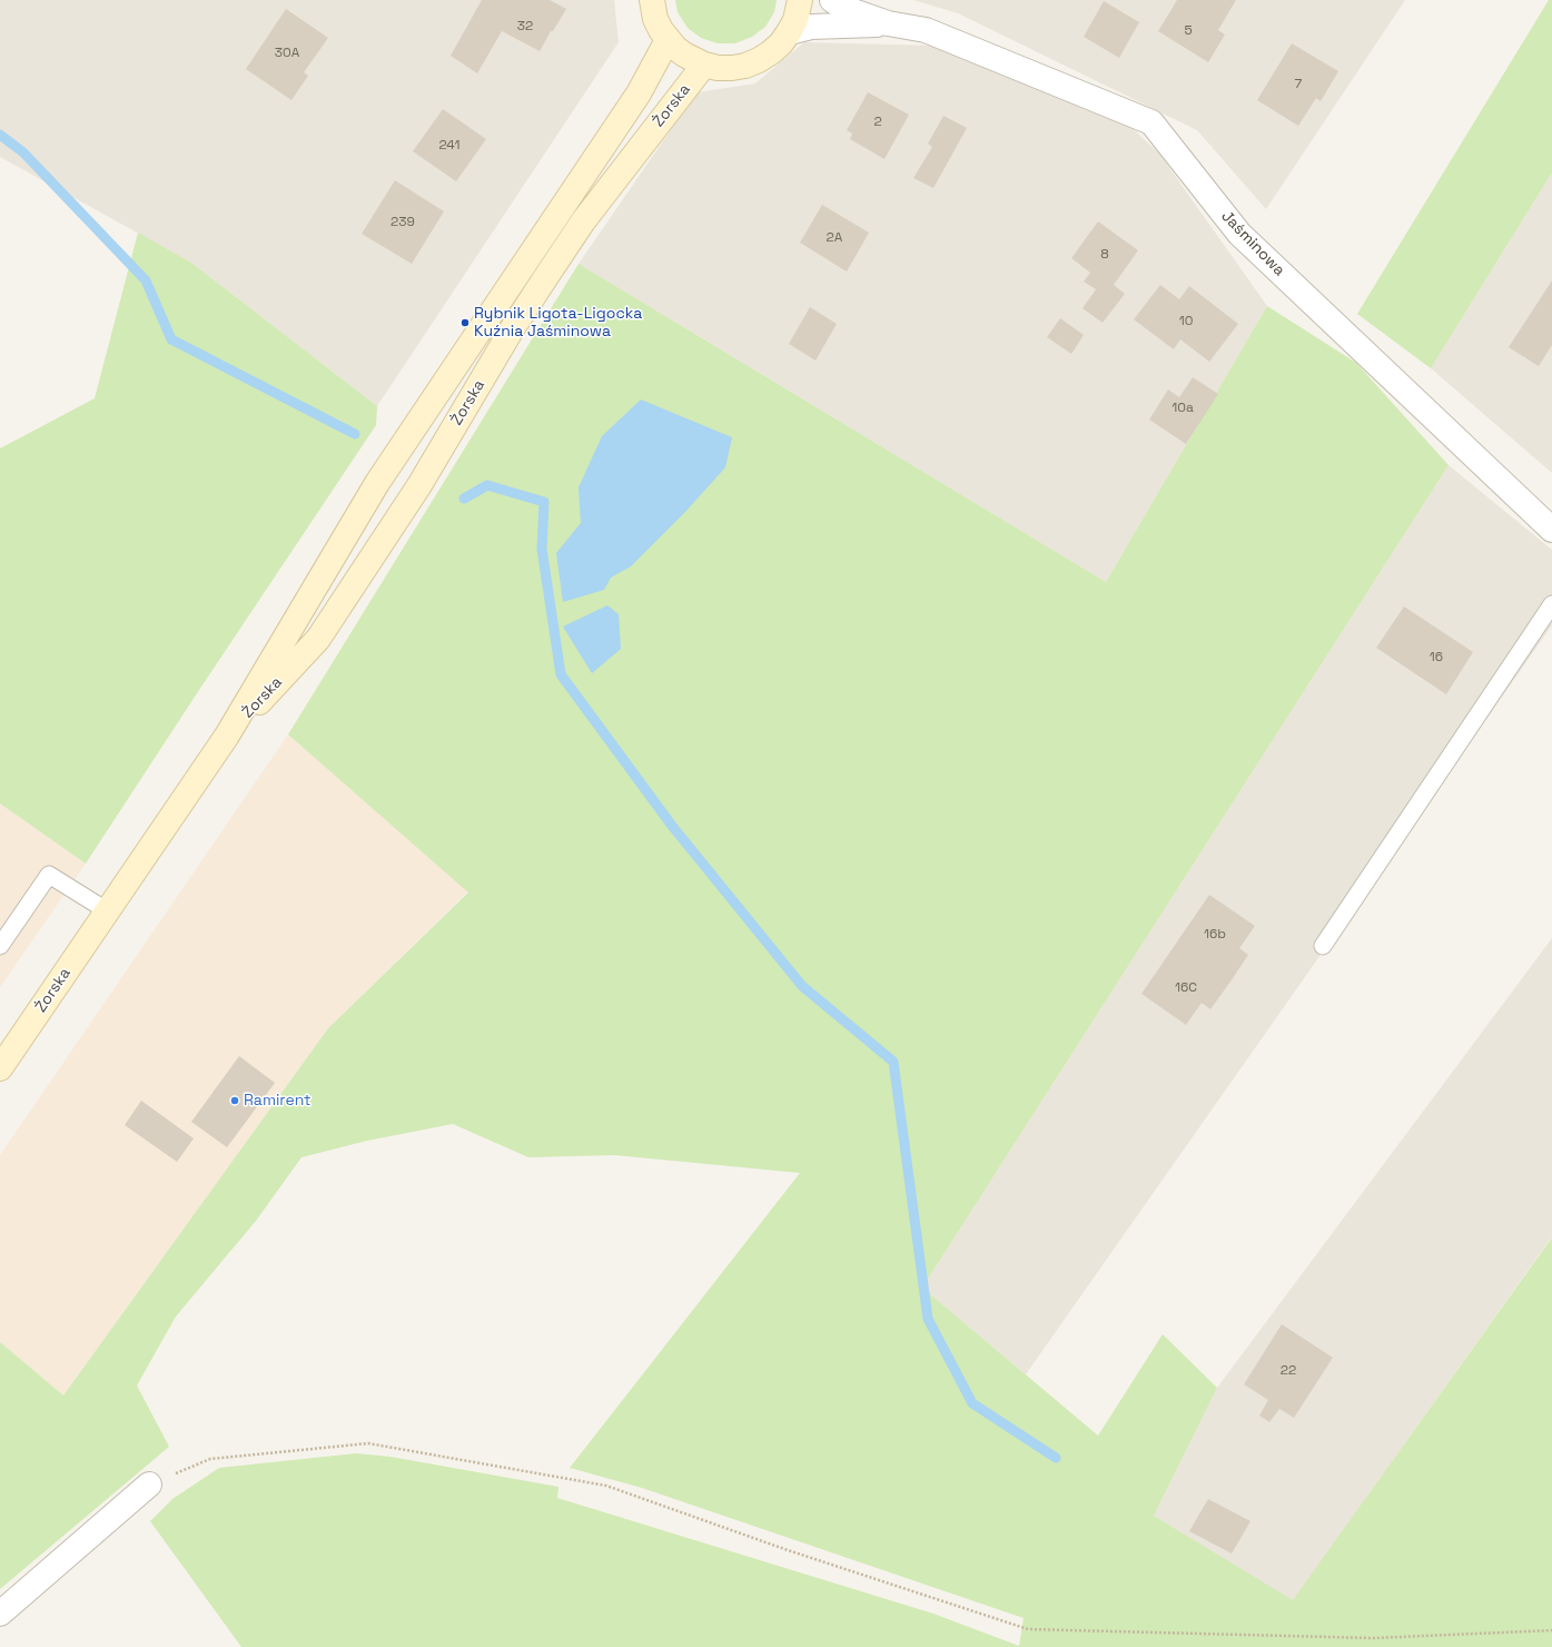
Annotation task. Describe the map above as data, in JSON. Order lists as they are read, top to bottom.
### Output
{
  "streets": {
    "main road": ["Żorska"],
    "street": ["Jaśminowa"]
  },
  "places": ["Rybnik Ligota-Ligocka Kuźnia Jaśminowa", "Ramirent"],
  "house_numbers": [
    "32",
    "5",
    "30A",
    "7",
    "2",
    "241",
    "239",
    "2A",
    "8",
    "10",
    "10a",
    "16",
    "16b",
    "16C",
    "22"
  ]
}
